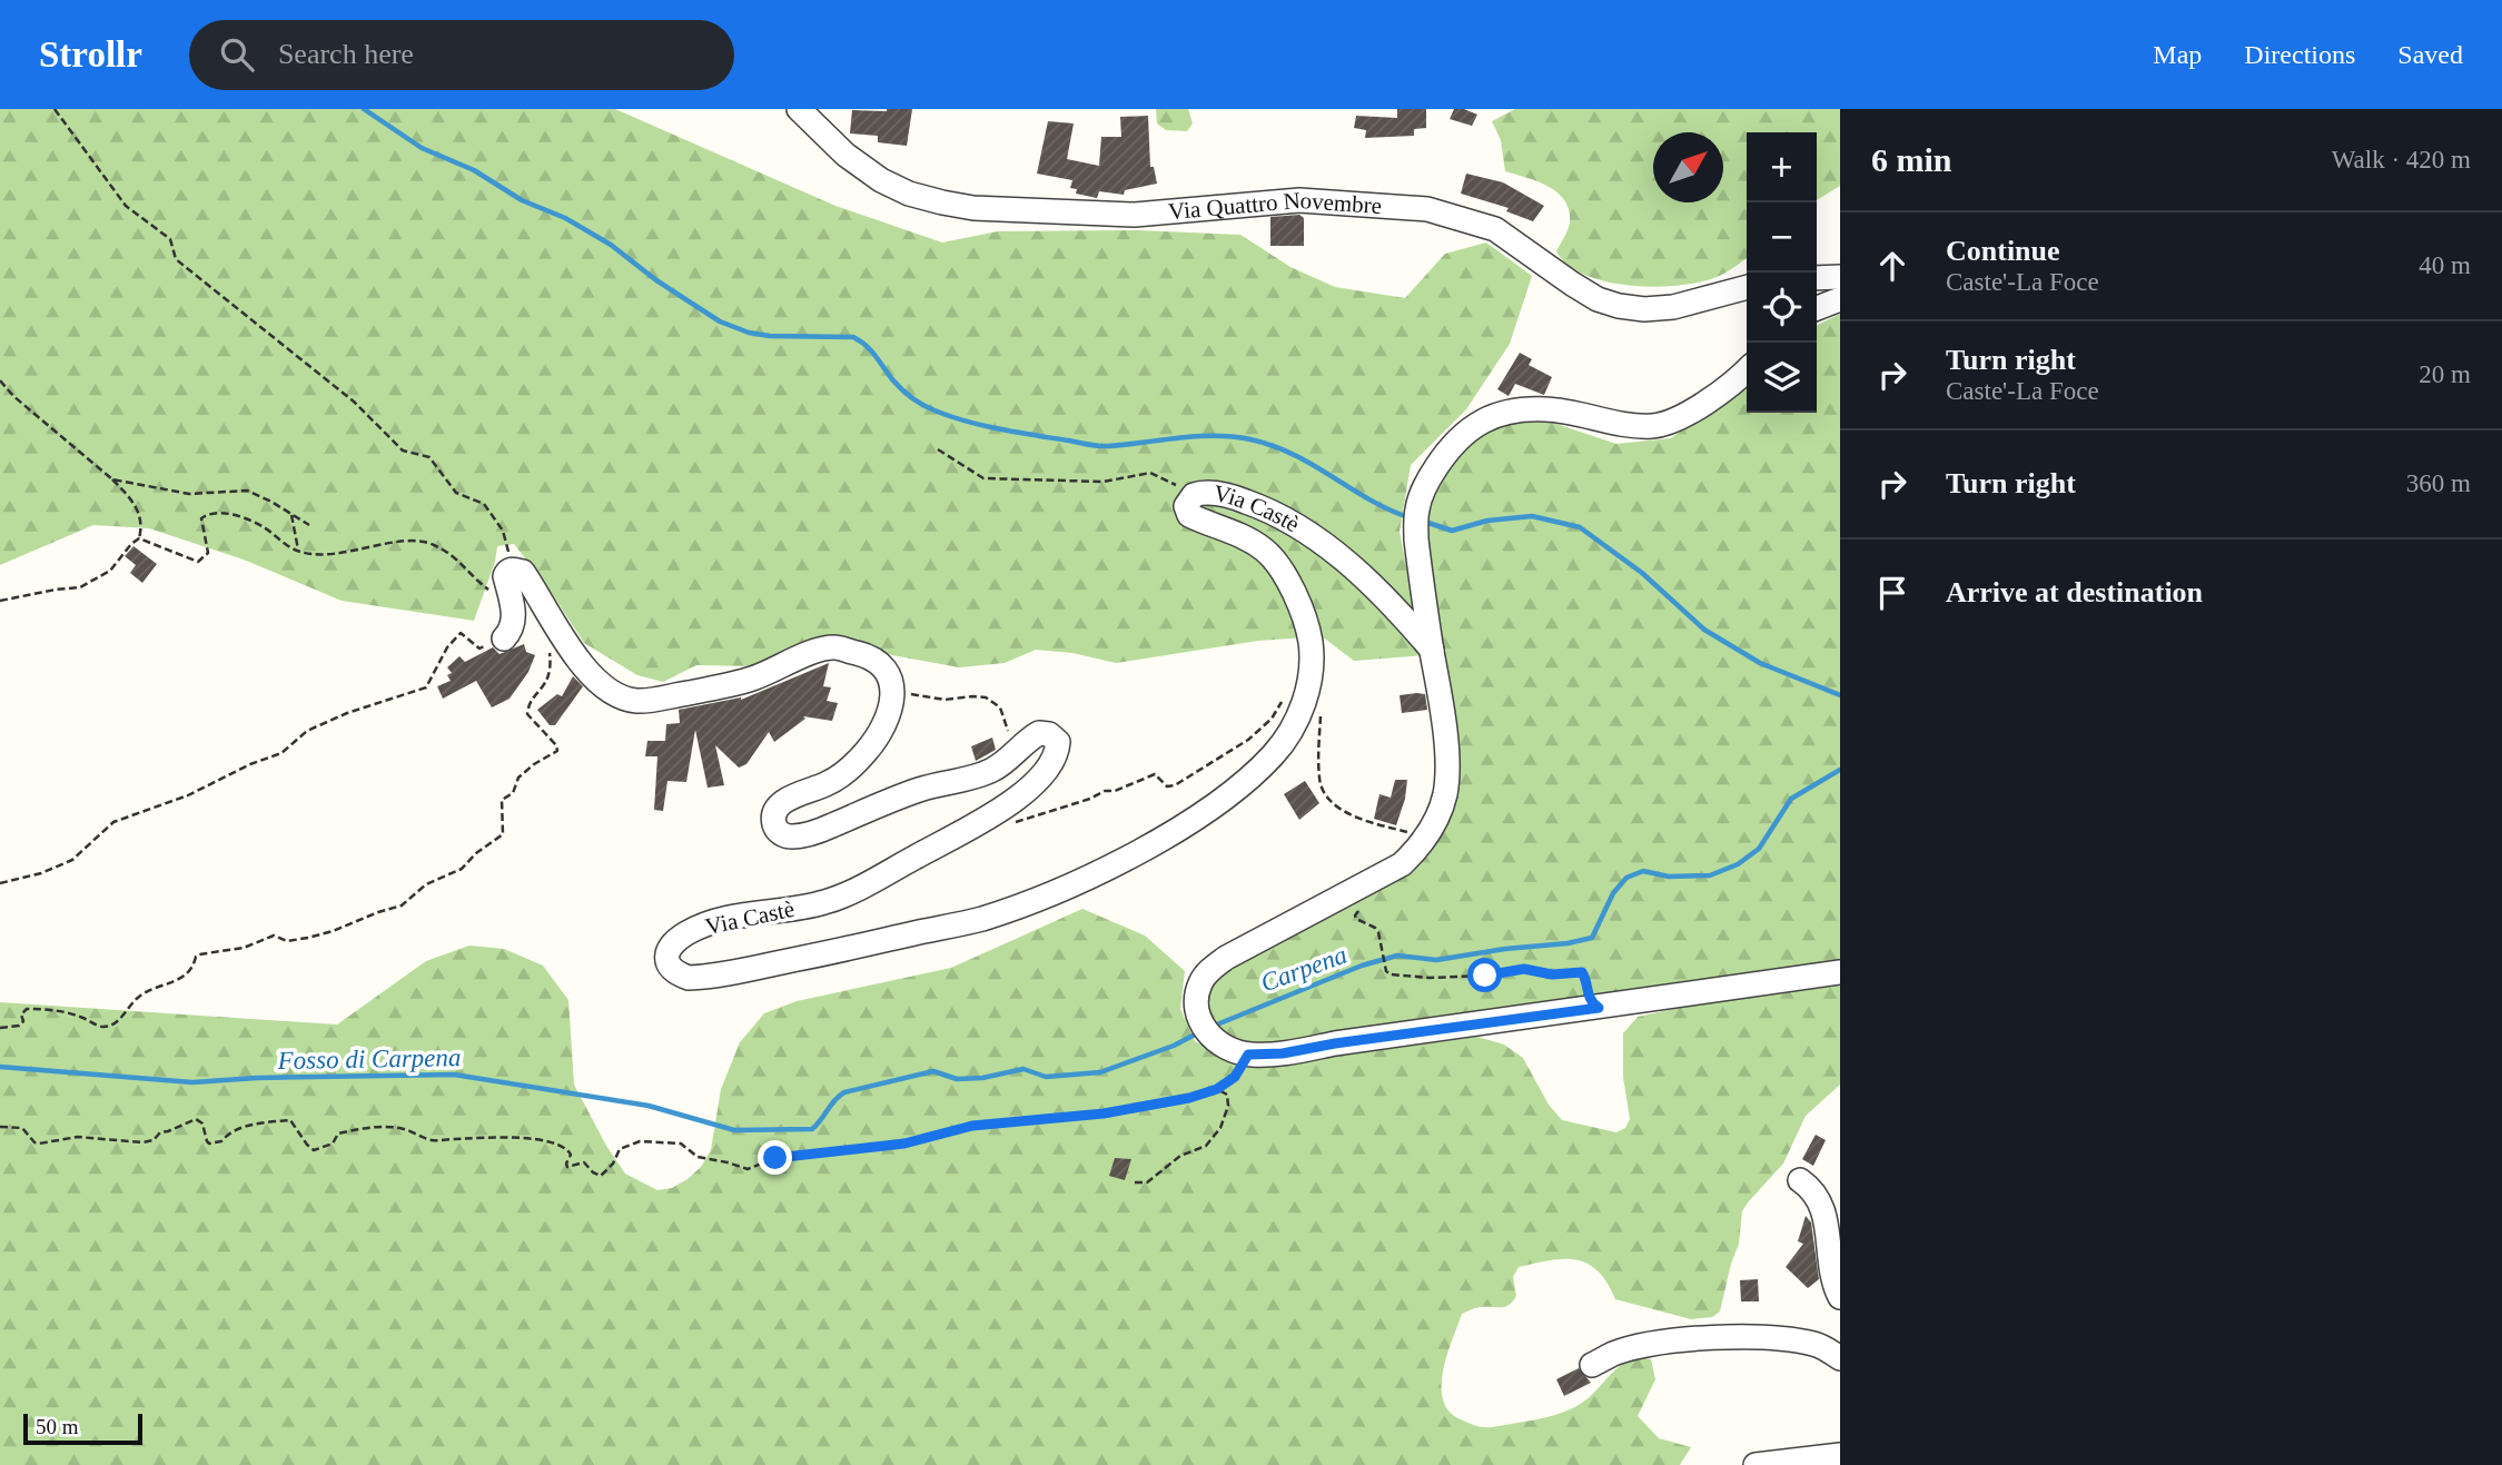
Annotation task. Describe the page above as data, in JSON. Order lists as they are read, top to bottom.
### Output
{
  "streets": {
    "street": ["Via Quattro Novembre", "Via Castè"]
  },
  "water": ["Carpena", "Fosso di Carpena"],
  "scale_bar": "50 m",
  "north": "top right",
  "page": {
    "header": "Strollr",
    "search": "Search here",
    "nav": ["Map", "Directions", "Saved"],
    "heading": ["6 min", "Walk · 420 m"],
    "map_buttons": ["+", "−"],
    "list": [
      ["Continue", "Caste'-La Foce", "40 m"],
      ["Turn right", "Caste'-La Foce", "20 m"],
      ["Turn right", "360 m"],
      "Arrive at destination"
    ],
    "scale": "50 m"
  }
}
